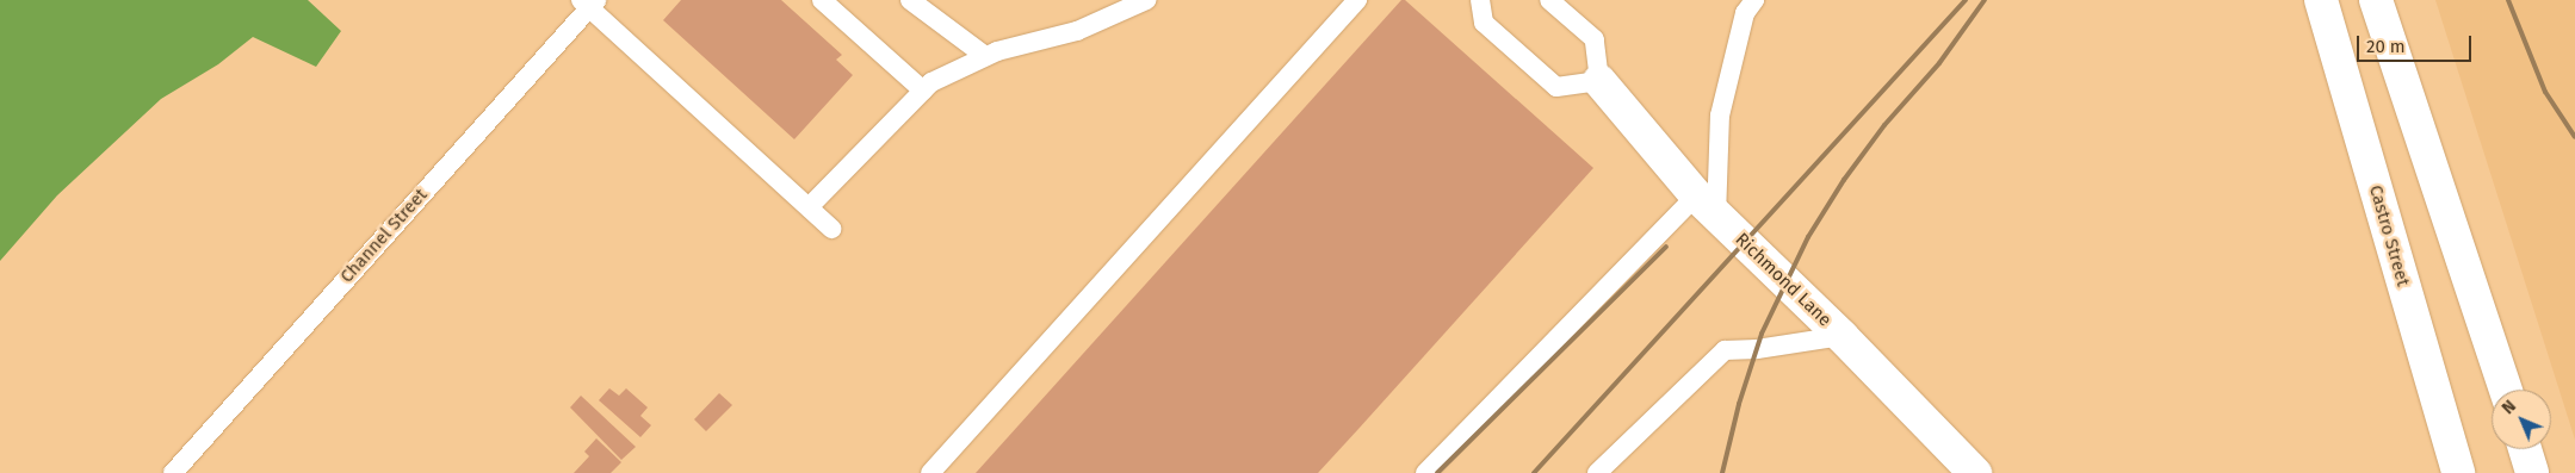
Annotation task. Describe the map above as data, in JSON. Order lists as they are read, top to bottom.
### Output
{
  "streets": {
    "main road": ["Castro Street", "Richmond Lane"],
    "lane": ["Channel Street"]
  },
  "scale_bar": "20 m",
  "north": "top left"
}
